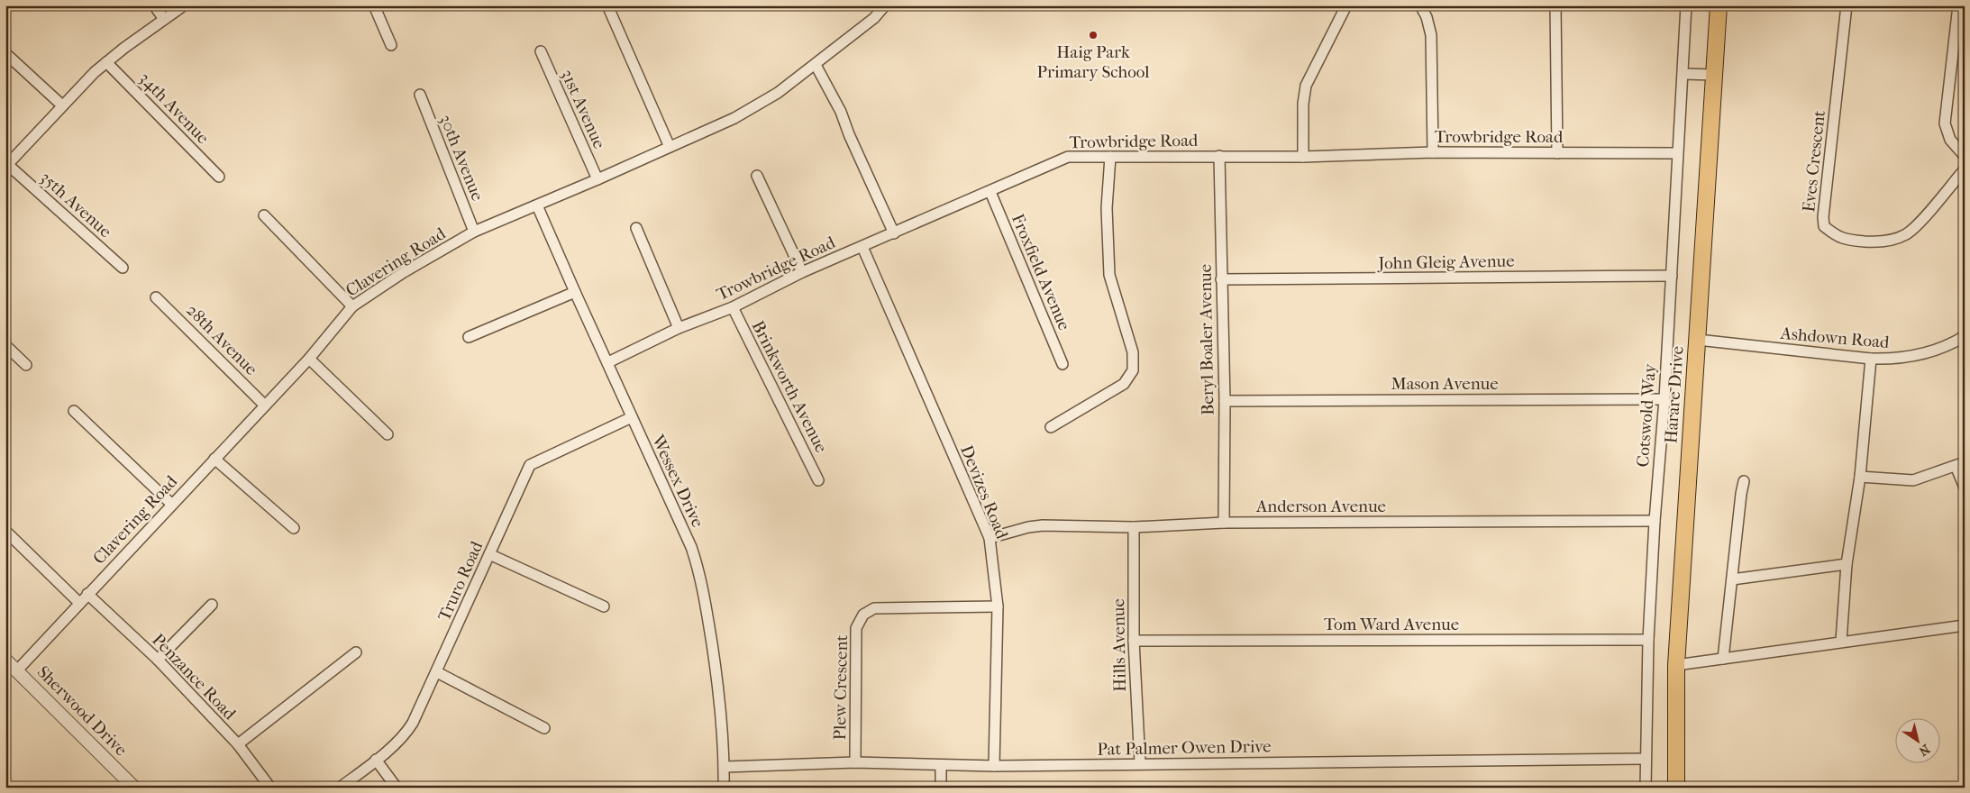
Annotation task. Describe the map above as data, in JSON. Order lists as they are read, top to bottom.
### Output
{
  "streets": {
    "main road": ["Harare Drive"],
    "street": [
      "34th Avenue",
      "31st Avenue",
      "Trowbridge Road",
      "30th Avenue",
      "Eves Crescent",
      "35th Avenue",
      "Clavering Road",
      "John Gleig Avenue",
      "Froxfield Avenue",
      "Ashdown Road",
      "28th Avenue",
      "Beryl Boaler Avenue",
      "Mason Avenue",
      "Brinkworth Avenue",
      "Cotswold Way",
      "Wessex Drive",
      "Devizes Road",
      "Anderson Avenue",
      "Truro Road",
      "Tom Ward Avenue",
      "Hills Avenue",
      "Penzance Road",
      "Plew Crescent",
      "Sherwood Drive",
      "Pat Palmer Owen Drive"
    ]
  },
  "crossings": [
    ["31st Avenue", "Clavering Road"],
    ["Trowbridge Road", "Froxfield Avenue"],
    ["Trowbridge Road", "Beryl Boaler Avenue"],
    ["Trowbridge Road", "Brinkworth Avenue"],
    ["Trowbridge Road", "Cotswold Way"],
    ["Trowbridge Road", "Wessex Drive"],
    ["Trowbridge Road", "Devizes Road"],
    ["30th Avenue", "Clavering Road"],
    ["Clavering Road", "28th Avenue"],
    ["Clavering Road", "Wessex Drive"],
    ["Clavering Road", "Penzance Road"],
    ["Clavering Road", "Sherwood Drive"],
    ["John Gleig Avenue", "Beryl Boaler Avenue"],
    ["John Gleig Avenue", "Cotswold Way"],
    ["Ashdown Road", "Harare Drive"],
    ["Beryl Boaler Avenue", "Mason Avenue"],
    ["Beryl Boaler Avenue", "Anderson Avenue"],
    ["Mason Avenue", "Cotswold Way"],
    ["Cotswold Way", "Anderson Avenue"],
    ["Cotswold Way", "Tom Ward Avenue"],
    ["Cotswold Way", "Pat Palmer Owen Drive"],
    ["Wessex Drive", "Truro Road"],
    ["Wessex Drive", "Pat Palmer Owen Drive"],
    ["Devizes Road", "Anderson Avenue"],
    ["Devizes Road", "Plew Crescent"],
    ["Devizes Road", "Pat Palmer Owen Drive"],
    ["Anderson Avenue", "Hills Avenue"],
    ["Tom Ward Avenue", "Hills Avenue"],
    ["Hills Avenue", "Pat Palmer Owen Drive"],
    ["Plew Crescent", "Pat Palmer Owen Drive"]
  ],
  "places": ["Haig Park Primary School"],
  "north": "bottom right"
}
